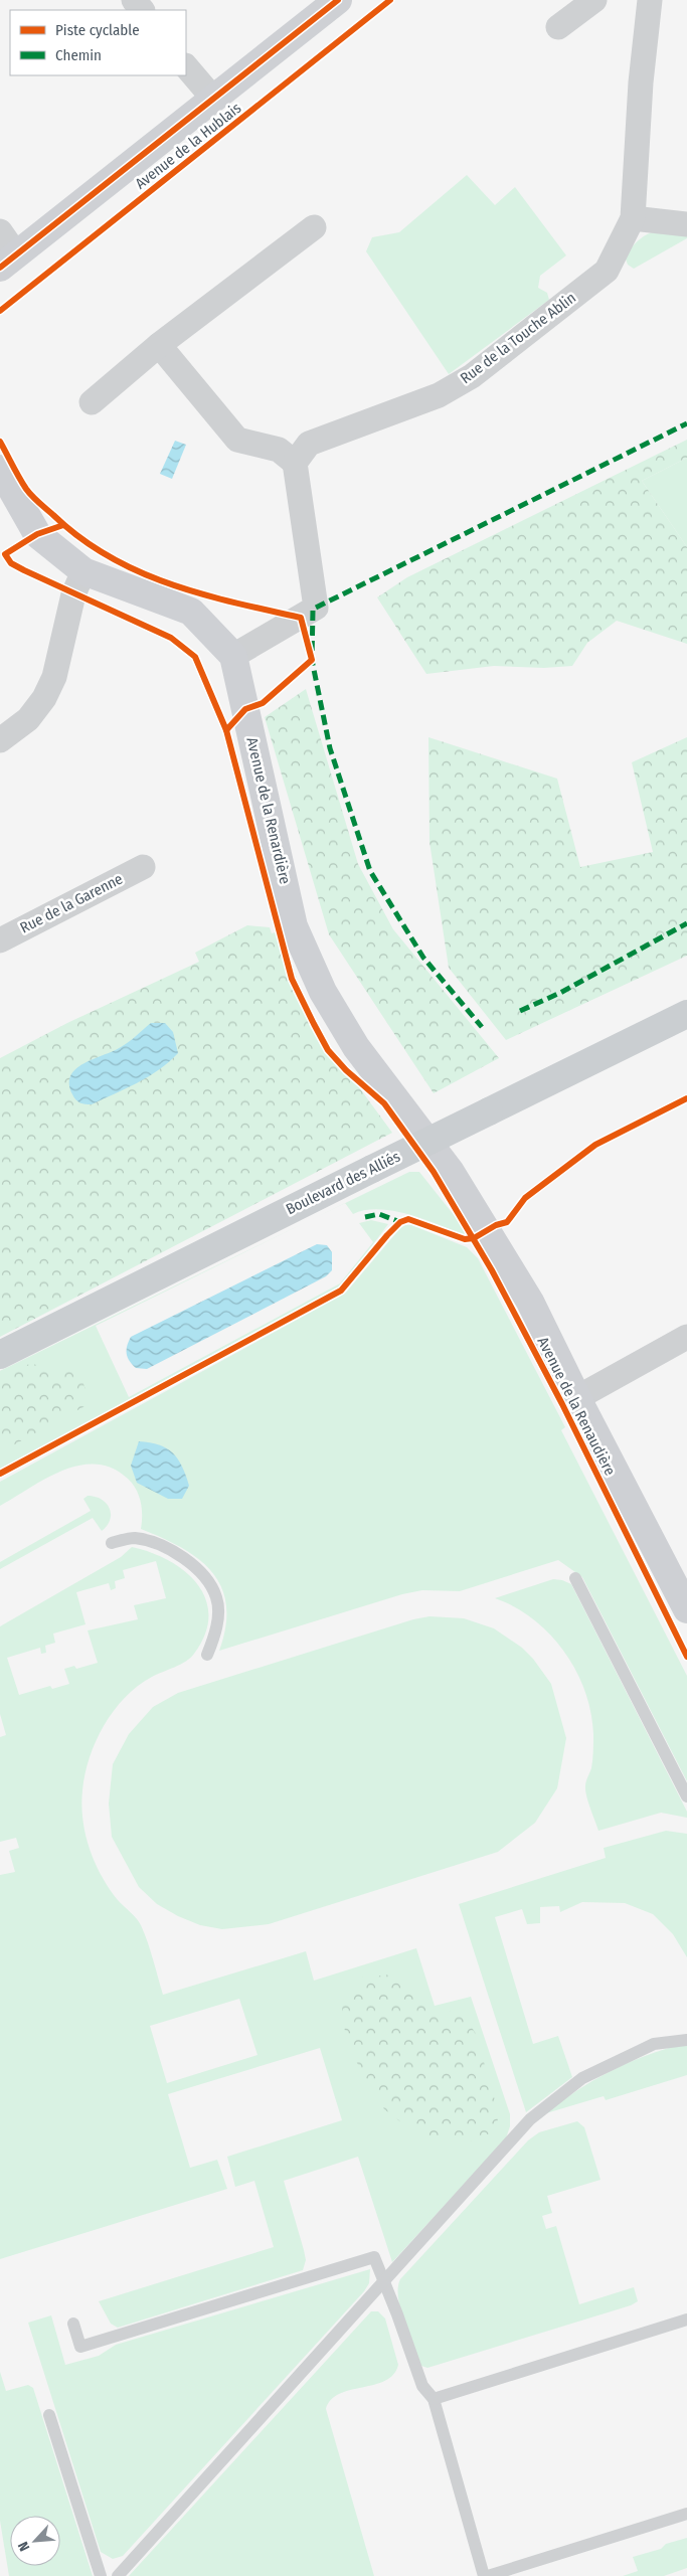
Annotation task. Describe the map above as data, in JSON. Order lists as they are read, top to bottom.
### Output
{
  "streets": {
    "main road": ["Boulevard des Alliés"],
    "street": [
      "Avenue de la Hublais",
      "Rue de la Touche Ablin",
      "Avenue de la Renardière",
      "Rue de la Garenne",
      "Avenue de la Renaudière"
    ]
  },
  "crossings": [
    ["Avenue de la Renardière", "Avenue de la Renaudière"]
  ],
  "legend": ["Piste cyclable", "Chemin"],
  "north": "bottom left"
}
